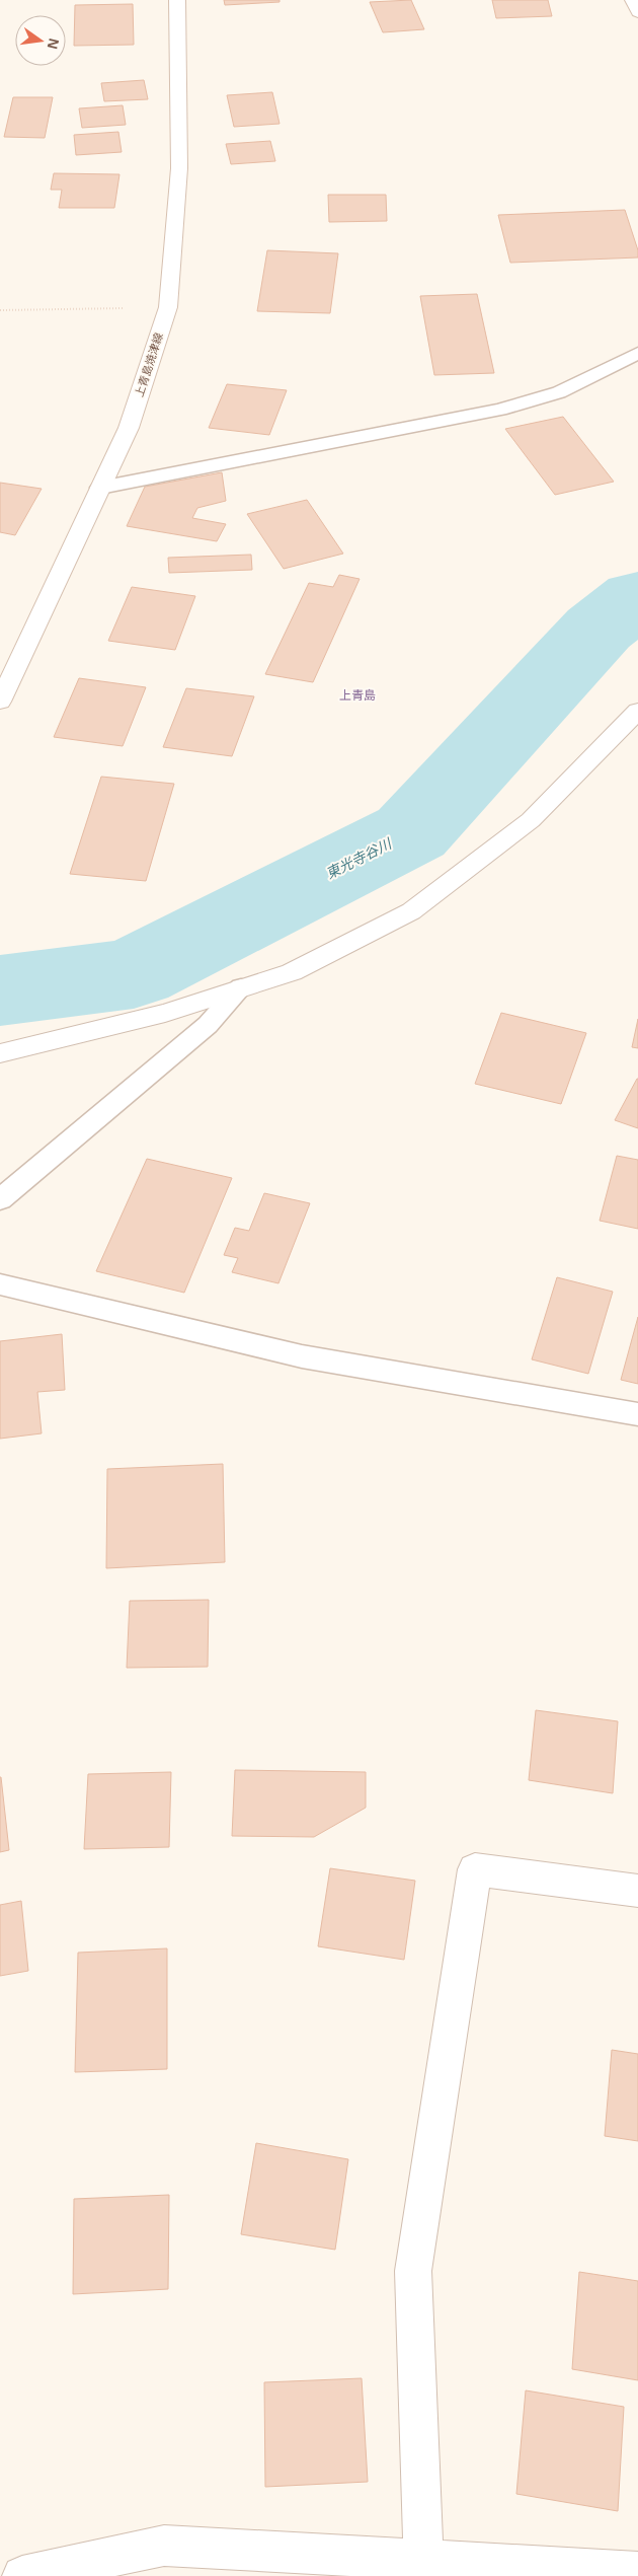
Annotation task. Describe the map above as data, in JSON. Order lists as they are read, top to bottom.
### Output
{
  "streets": {
    "street": ["上青島焼津線"]
  },
  "districts": ["上青島"],
  "water": ["東光寺谷川"],
  "north": "right"
}
